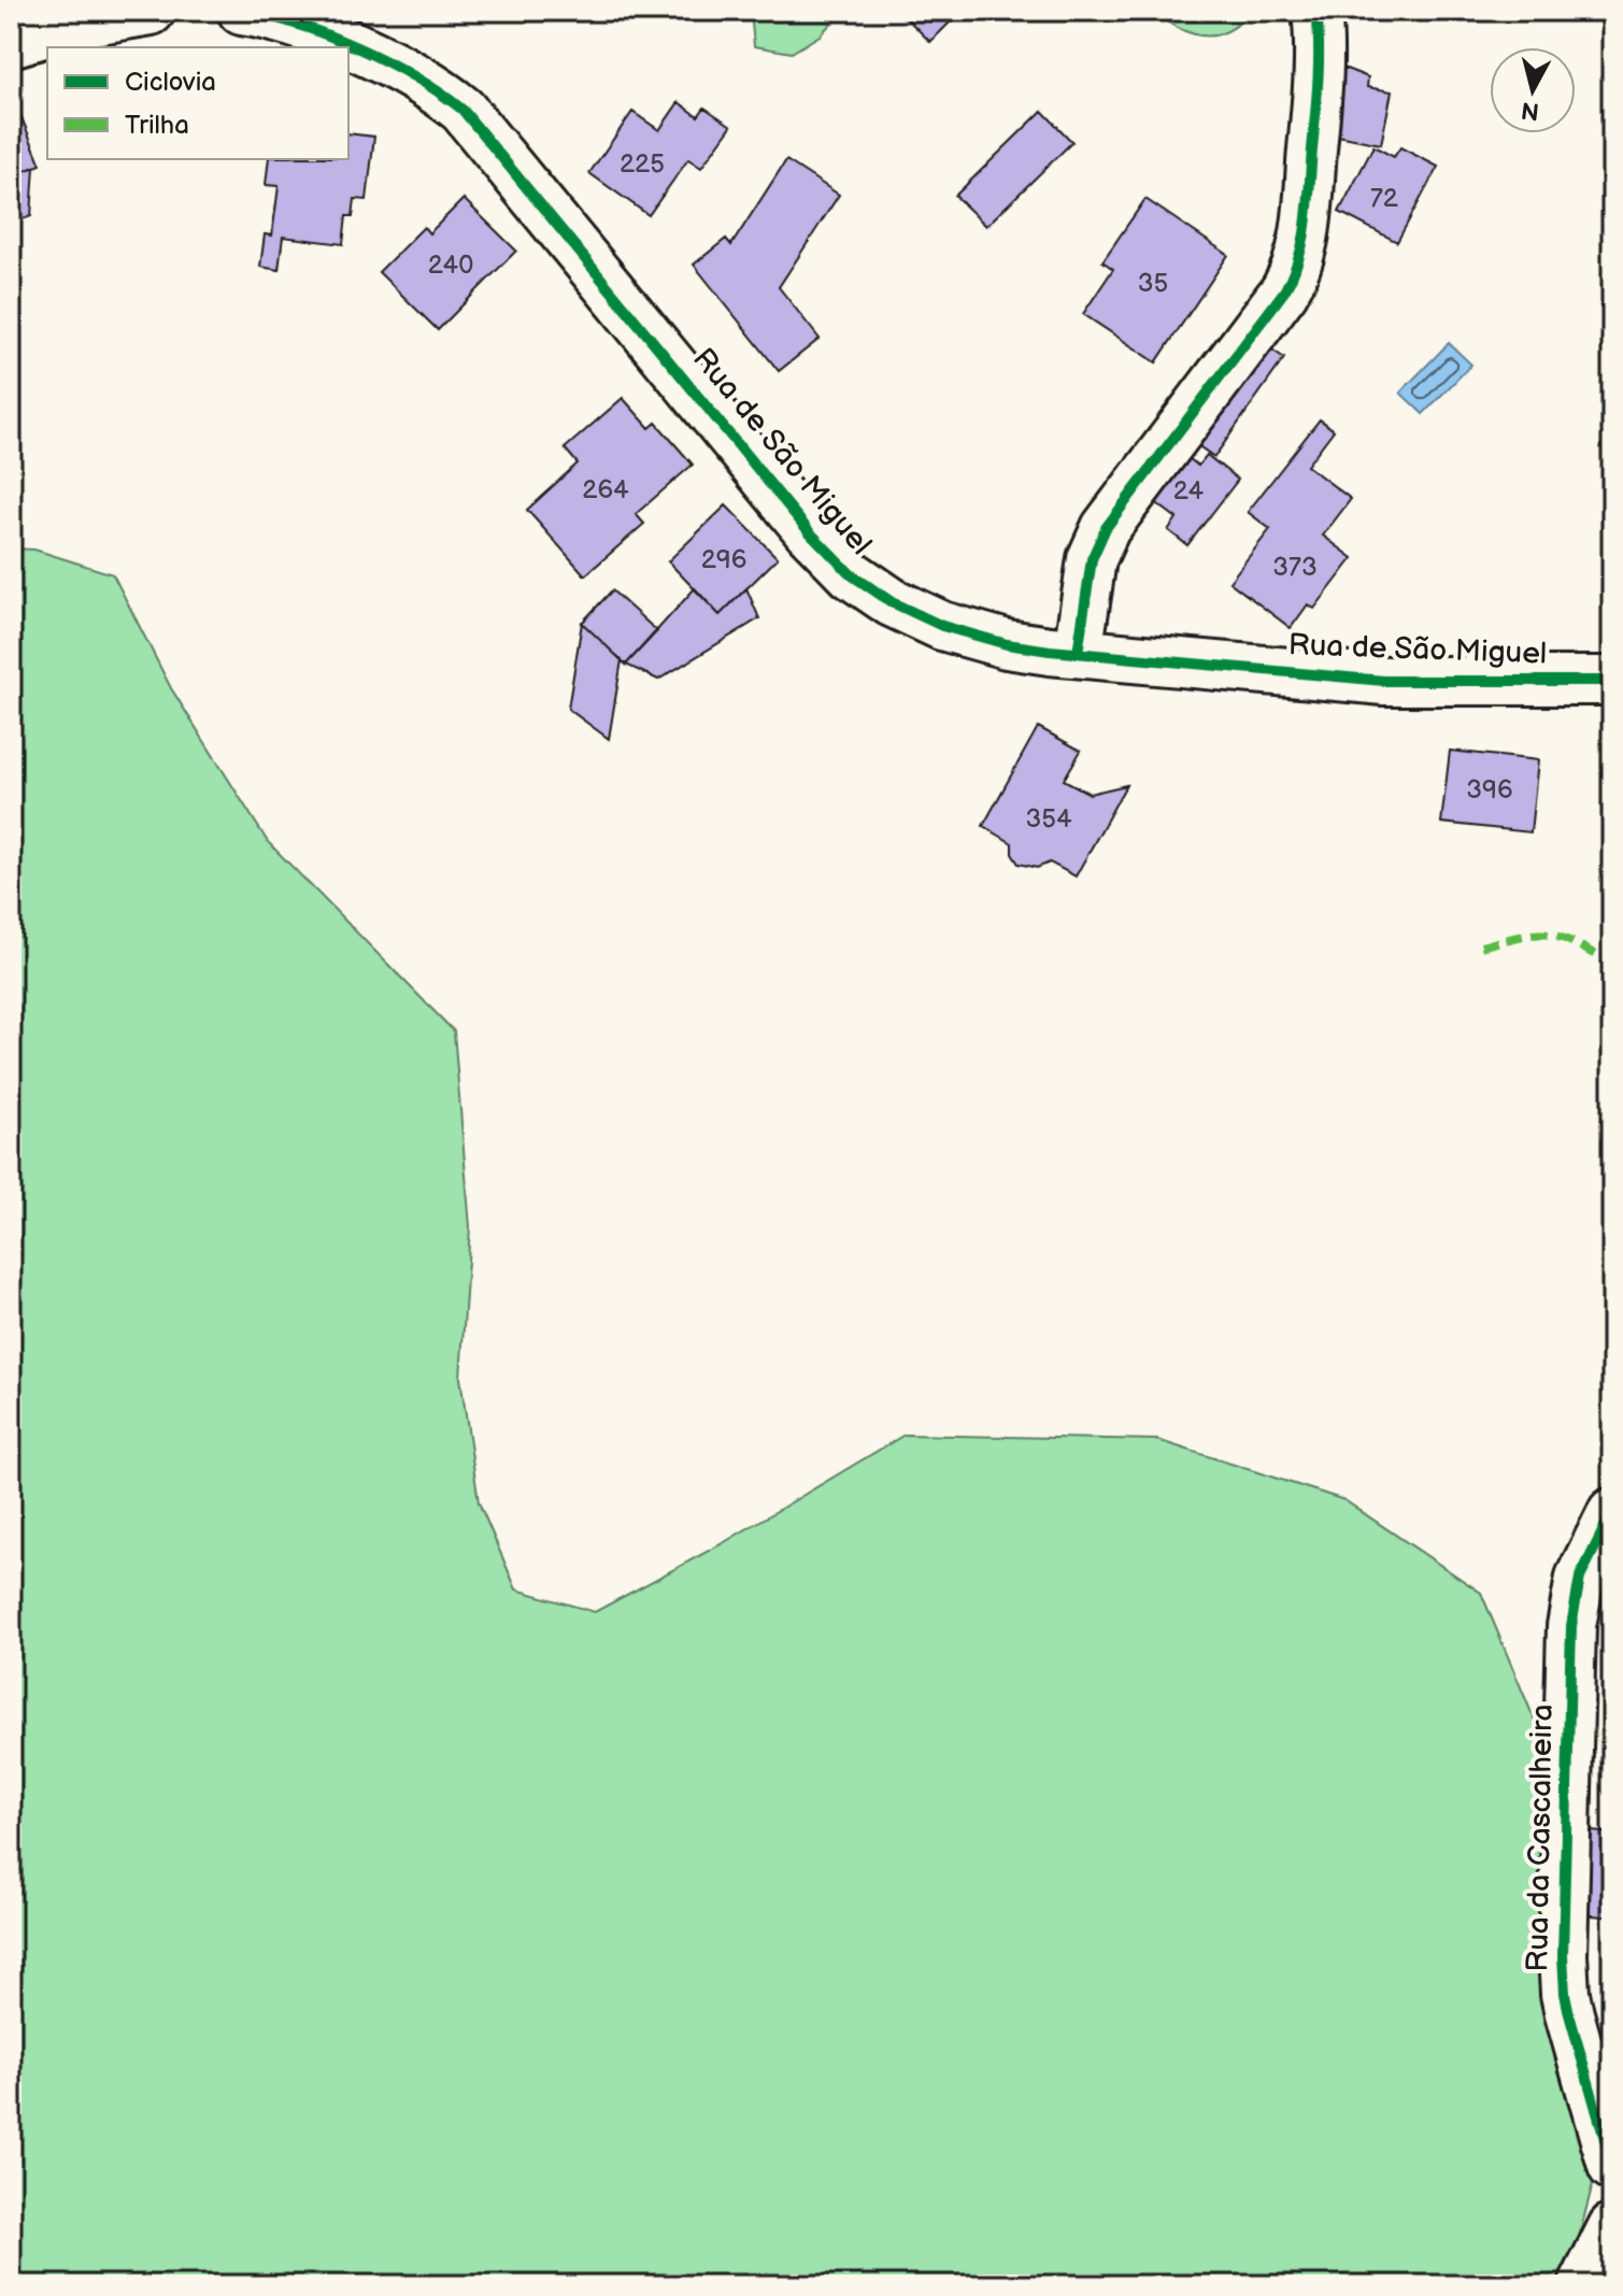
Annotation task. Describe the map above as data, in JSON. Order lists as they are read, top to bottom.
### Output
{
  "streets": {
    "street": ["Rua de São Miguel", "Rua da Cascalheira"]
  },
  "house_numbers": [
    "225",
    "72",
    "240",
    "35",
    "264",
    "24",
    "296",
    "373",
    "396",
    "354"
  ],
  "legend": ["Ciclovia", "Trilha"],
  "north": "bottom"
}
